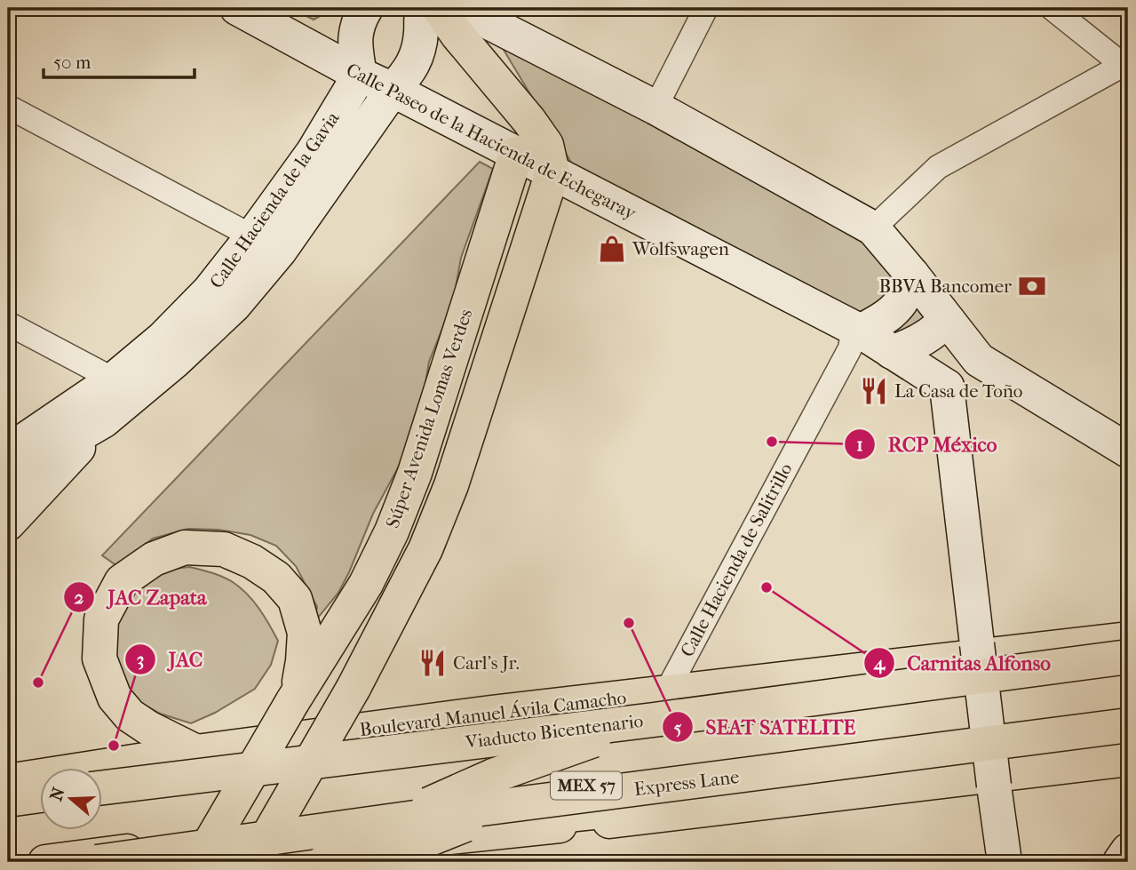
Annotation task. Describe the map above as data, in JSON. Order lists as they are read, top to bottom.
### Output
{
  "streets": {
    "main road": [
      "Calle Paseo de la Hacienda de Echegaray",
      "Calle Hacienda de la Gavia",
      "Súper Avenida Lomas Verdes",
      "Boulevard Manuel Ávila Camacho",
      "Viaducto Bicentenario",
      "Express Lane",
      "MEX 57"
    ],
    "street": ["Calle Hacienda de Salitrillo"]
  },
  "crossings": [
    ["Calle Paseo de la Hacienda de Echegaray", "Calle Hacienda de la Gavia"],
    ["Calle Paseo de la Hacienda de Echegaray", "Súper Avenida Lomas Verdes"],
    ["Calle Paseo de la Hacienda de Echegaray", "Calle Hacienda de Salitrillo"],
    ["Calle Hacienda de Salitrillo", "Boulevard Manuel Ávila Camacho"],
    ["Calle Hacienda de Salitrillo", "Viaducto Bicentenario"],
    ["Boulevard Manuel Ávila Camacho", "Viaducto Bicentenario"]
  ],
  "places": {
    "shop": ["Wolfswagen"],
    "bank": ["BBVA Bancomer"],
    "restaurant": ["La Casa de Toño", "Carl's Jr."],
    "other": [
      "RCP México",
      "Carnitas Alfonso",
      "SEAT SATELITE",
      "JAC Zapata",
      "JAC"
    ]
  },
  "scale_bar": "50 m",
  "north": "left"
}
